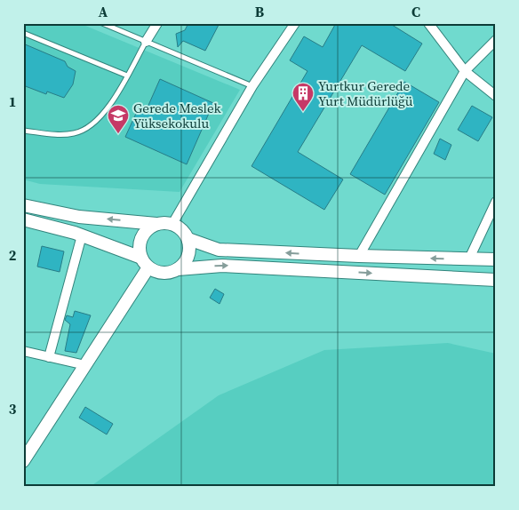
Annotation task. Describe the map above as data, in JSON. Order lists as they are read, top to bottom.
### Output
{
  "places": {
    "building": ["Yurtkur Gerede Yurt Müdürlüğü"],
    "school or university": ["Gerede Meslek Yüksekokulu"]
  },
  "grid": {
    "columns": ["A", "B", "C"],
    "rows": ["1", "2", "3"]
  }
}
